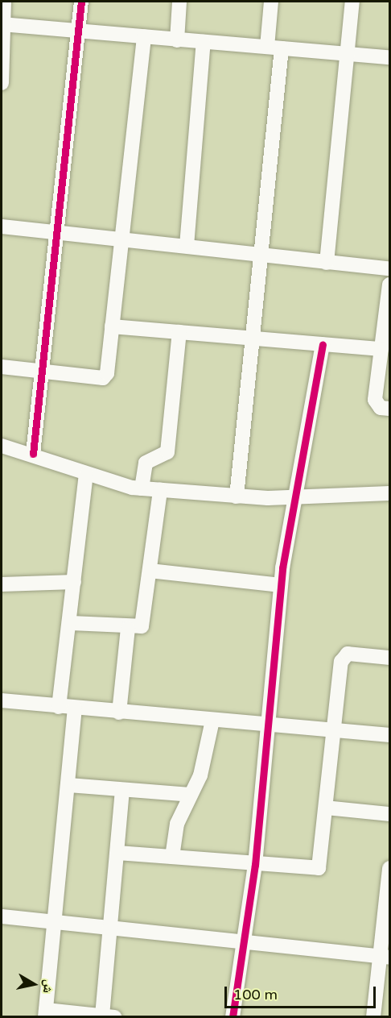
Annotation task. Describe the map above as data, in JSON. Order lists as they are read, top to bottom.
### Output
{
  "scale_bar": "100 m",
  "north": "right"
}
